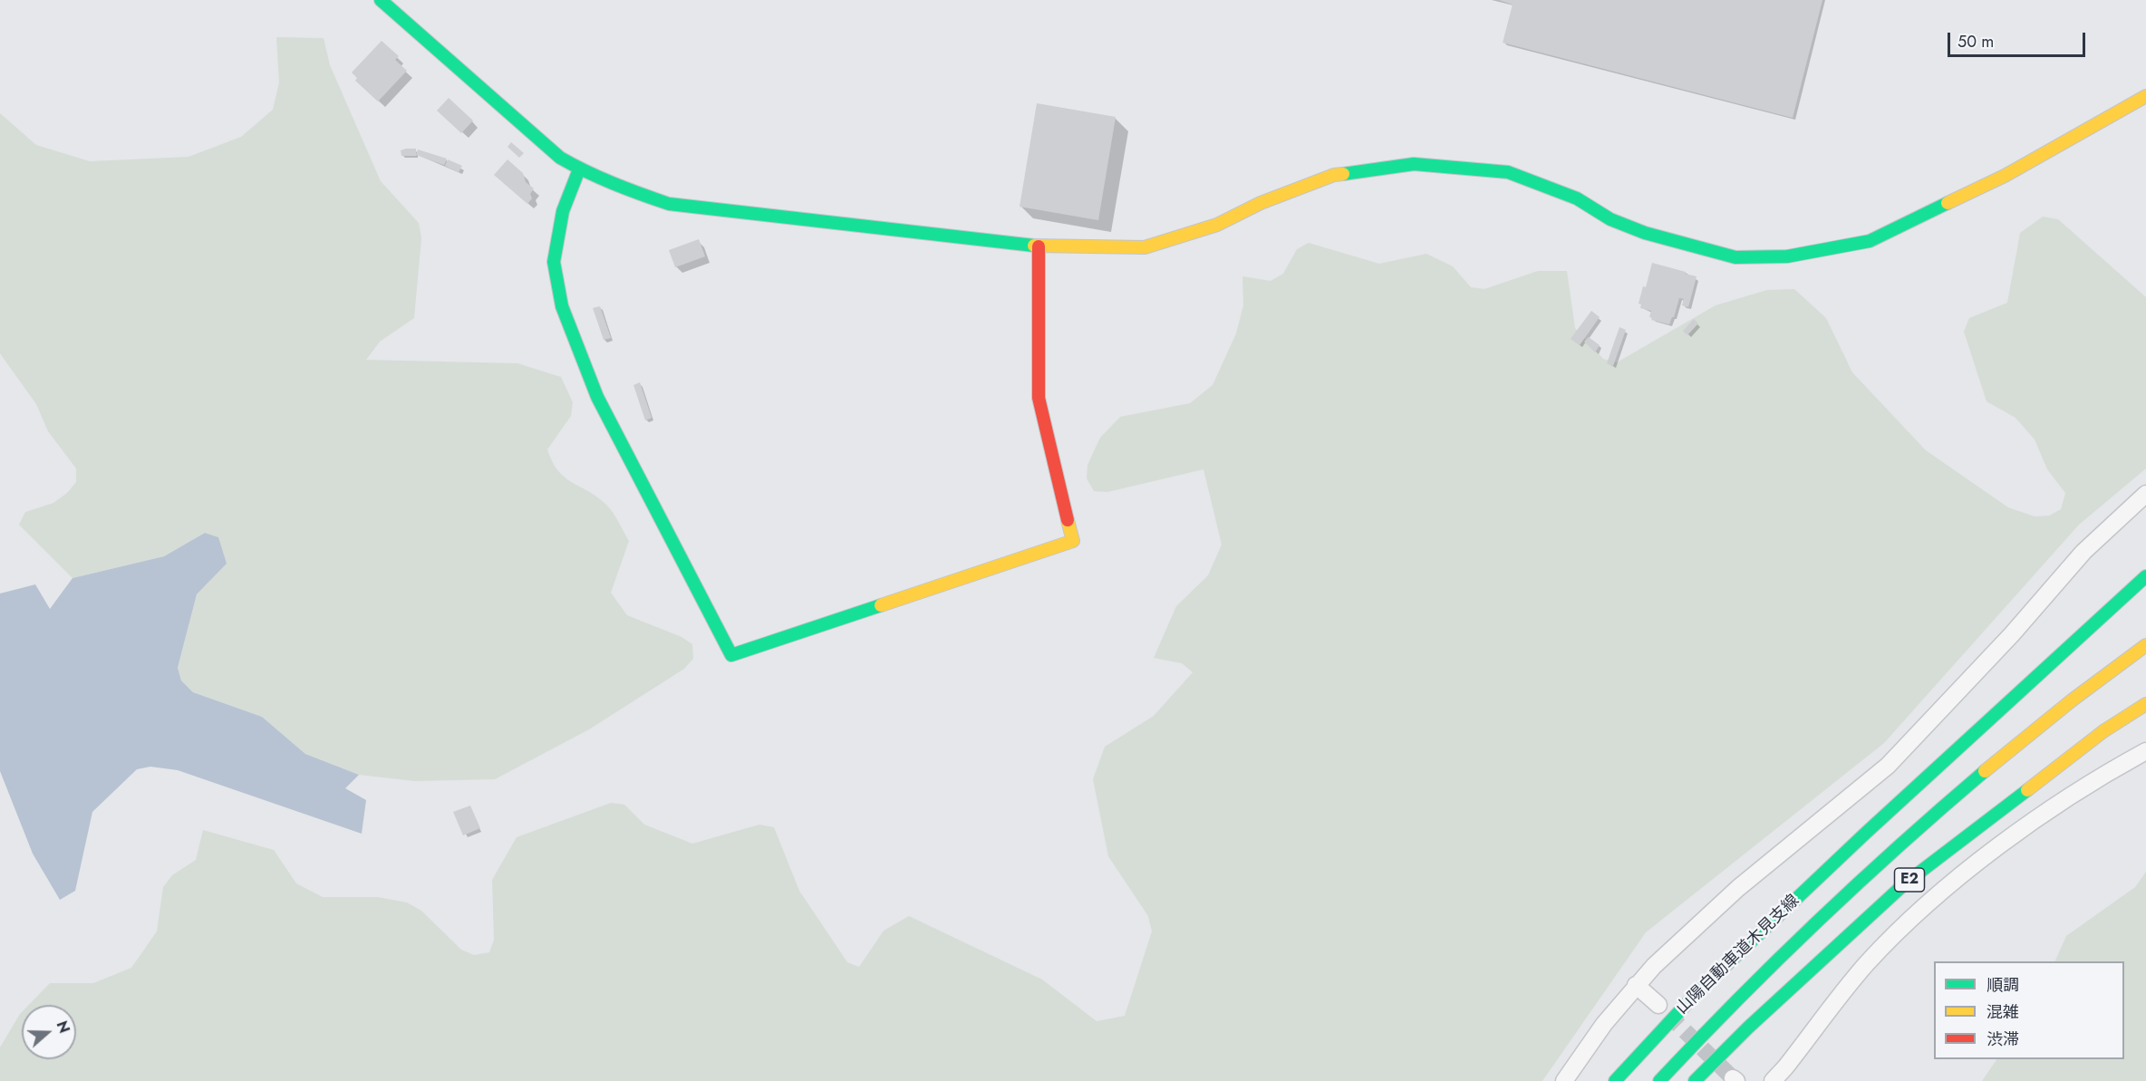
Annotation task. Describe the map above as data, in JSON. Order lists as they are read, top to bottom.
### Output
{
  "streets": {
    "main road": ["E2", "山陽自動車道木見支線"]
  },
  "legend": ["順調", "混雑", "渋滞"],
  "scale_bar": "50 m",
  "north": "right"
}
